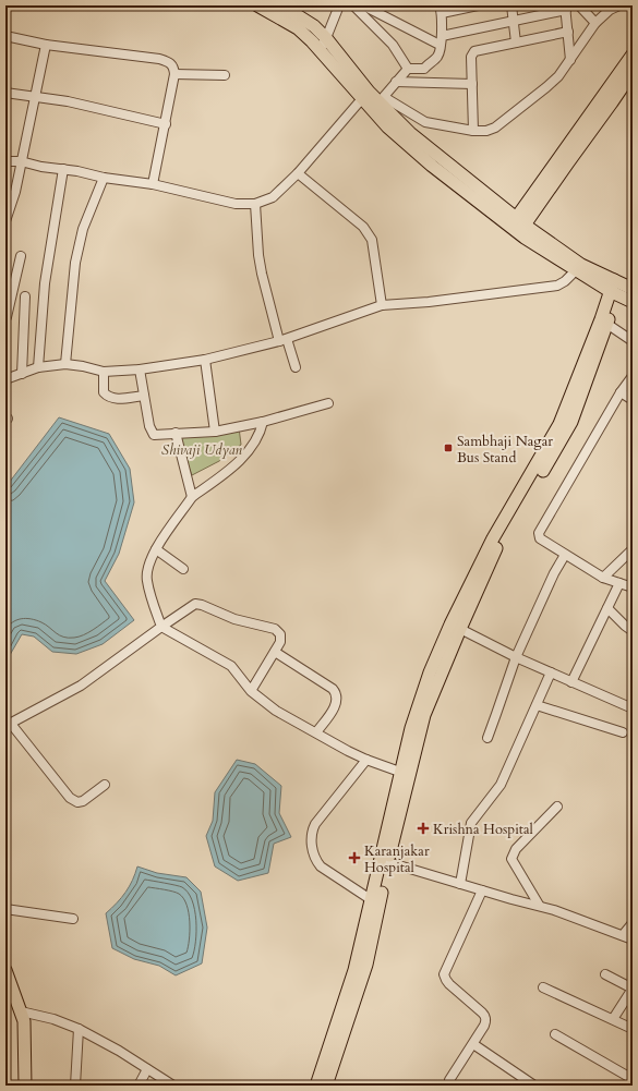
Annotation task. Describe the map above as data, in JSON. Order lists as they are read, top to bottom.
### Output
{
  "parks": ["Shivaji Udyan"],
  "places": {
    "transit": ["Sambhaji Nagar Bus Stand"],
    "health": ["Krishna Hospital", "Karanjakar Hospital"]
  }
}
